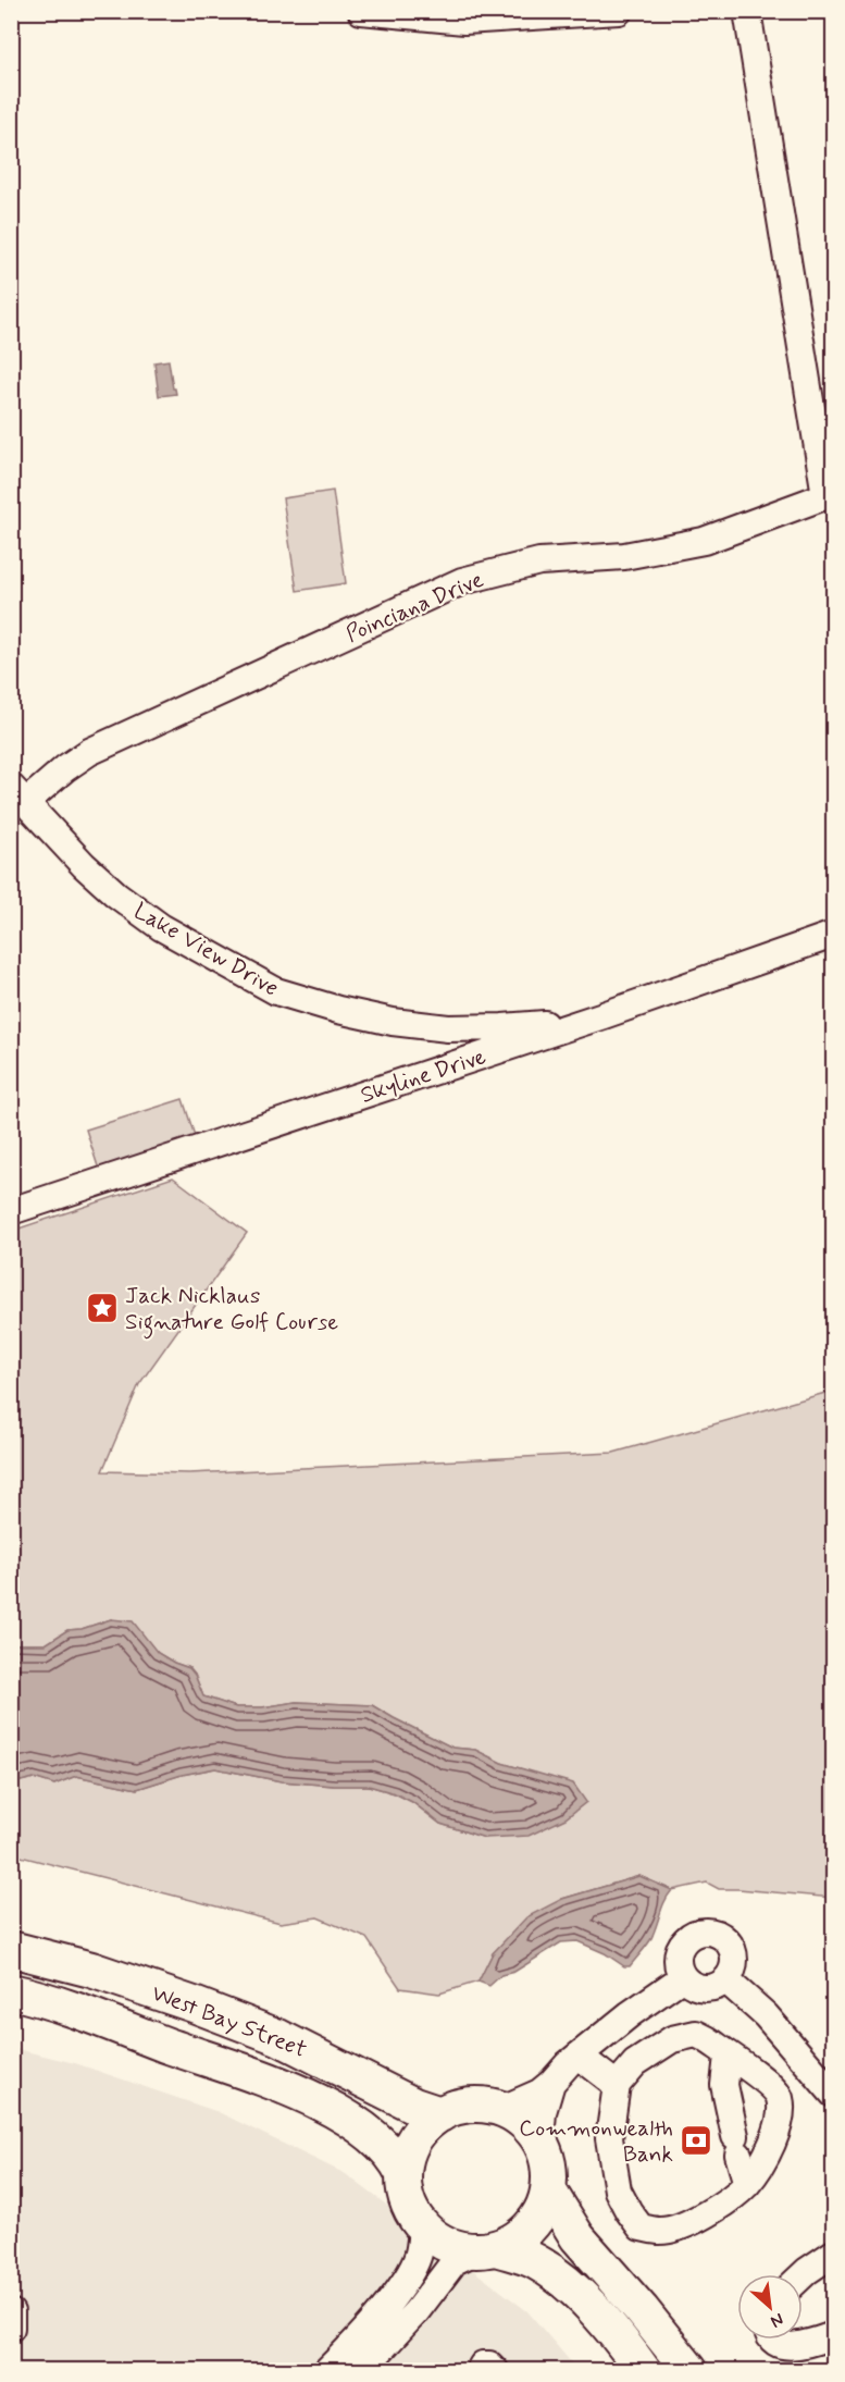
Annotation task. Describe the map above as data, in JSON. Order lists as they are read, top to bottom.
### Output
{
  "streets": {
    "main road": ["West Bay Street"],
    "street": ["Poinciana Drive", "Lake View Drive", "Skyline Drive"]
  },
  "crossings": [
    ["Poinciana Drive", "Lake View Drive"],
    ["Lake View Drive", "Skyline Drive"]
  ],
  "places": {
    "place": ["Jack Nicklaus Signature Golf Course"],
    "bank": ["Commonwealth Bank"]
  },
  "north": "bottom right"
}
